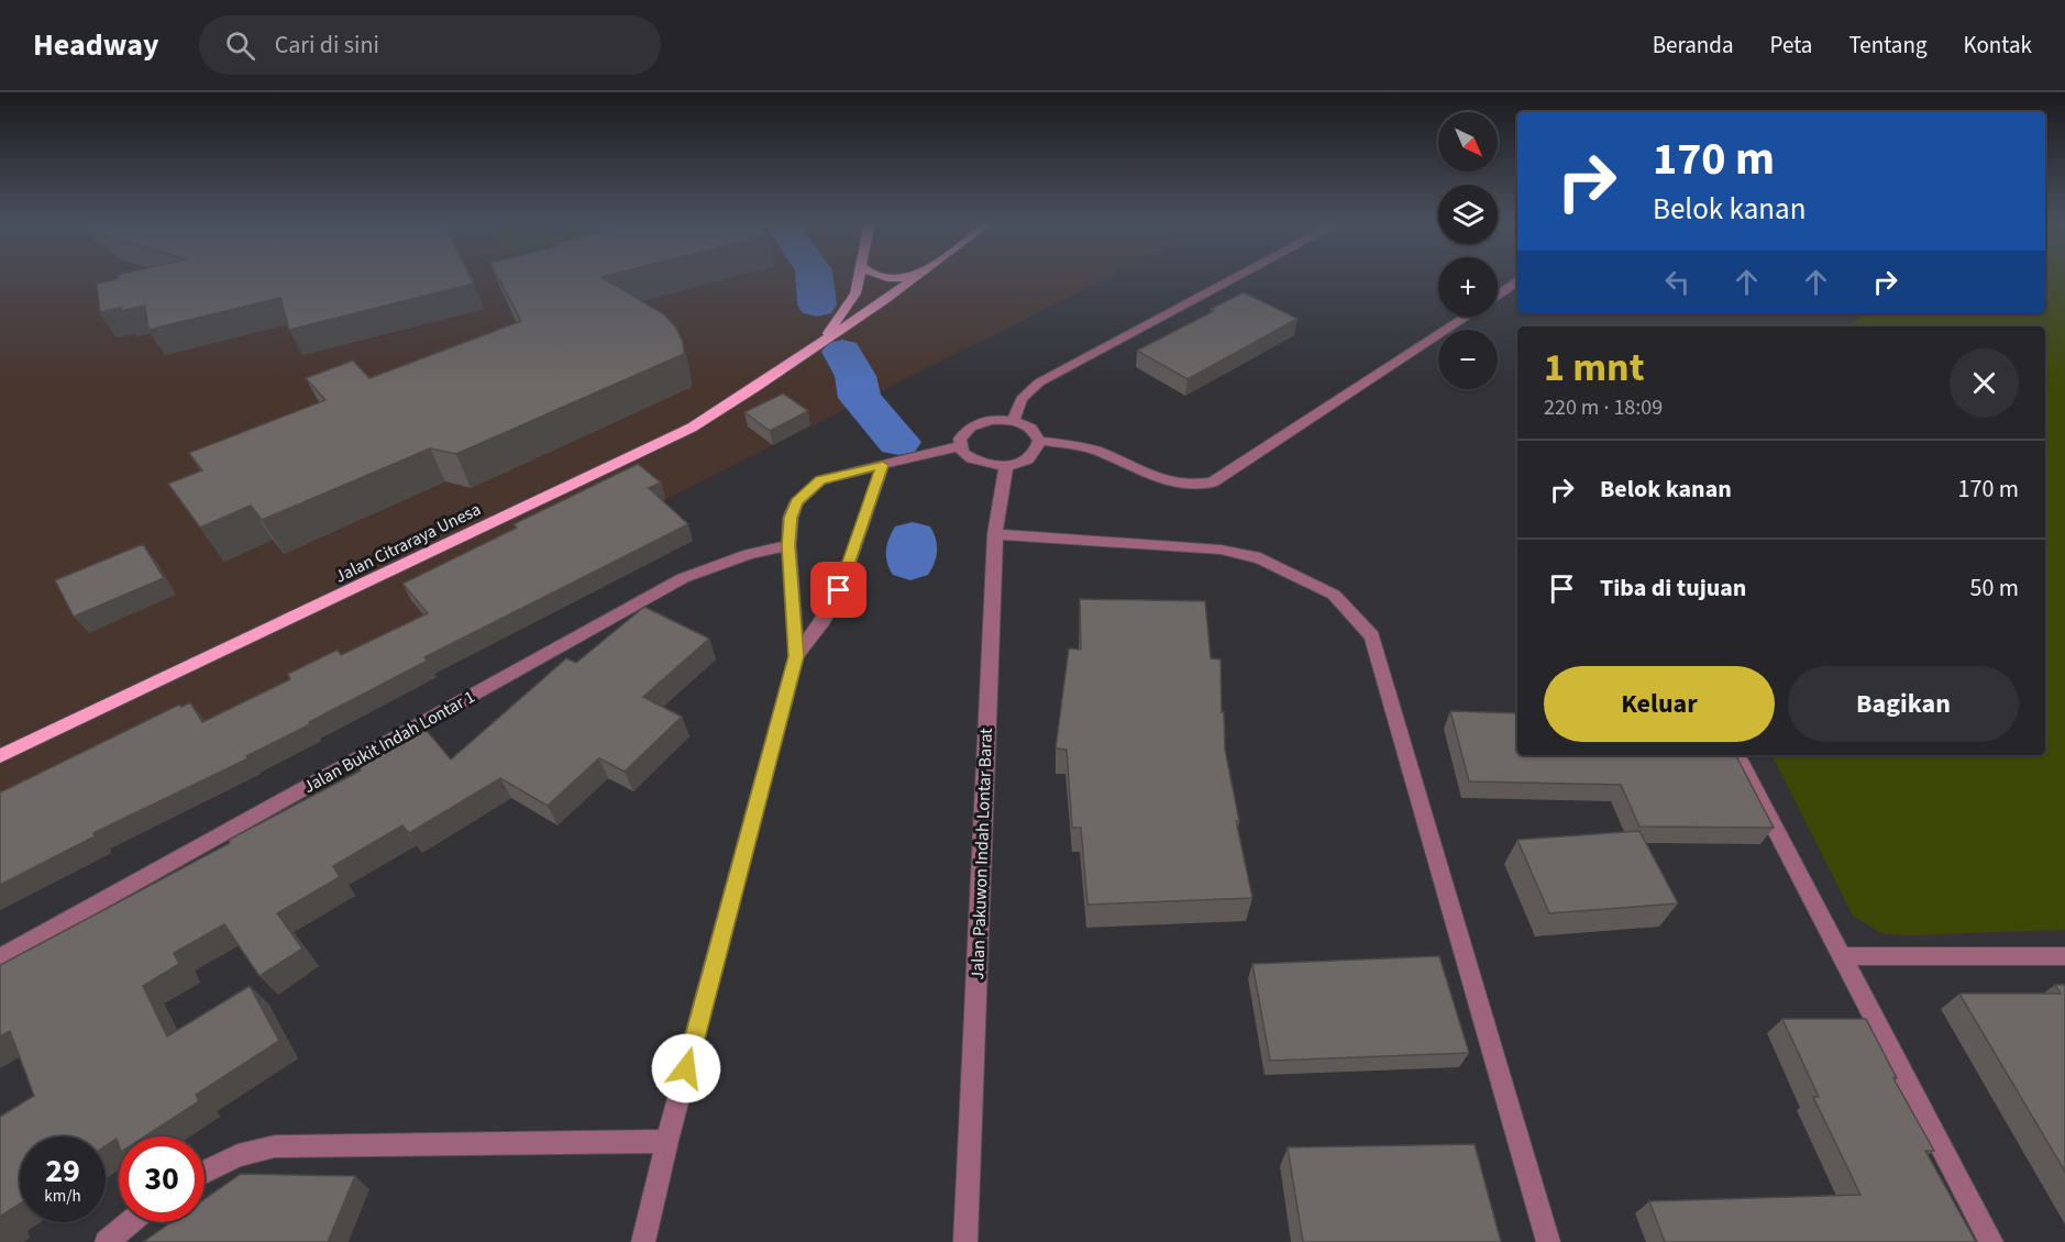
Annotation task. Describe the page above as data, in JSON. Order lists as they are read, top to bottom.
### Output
{
  "streets": {
    "main road": ["Jalan Citraraya Unesa"],
    "street": ["Jalan Bukit Indah Lontar 1", "Jalan Pakuwon Indah Lontar Barat"]
  },
  "north": "bottom right",
  "page": {
    "header": "Headway",
    "search": "Cari di sini",
    "nav": [
      "Beranda",
      "Peta",
      "Tentang",
      "Kontak"
    ],
    "map_buttons": ["+", "−"],
    "turn": ["170 m", "Belok kanan"],
    "heading": ["1 mnt", "220 m · 18:09"],
    "list": [
      {
        "name": "Belok kanan",
        "value": "170 m"
      },
      {
        "name": "Tiba di tujuan",
        "value": "50 m"
      }
    ],
    "buttons": ["Keluar", "Bagikan"],
    "speed": "29 km/h",
    "limit": "30"
  }
}
